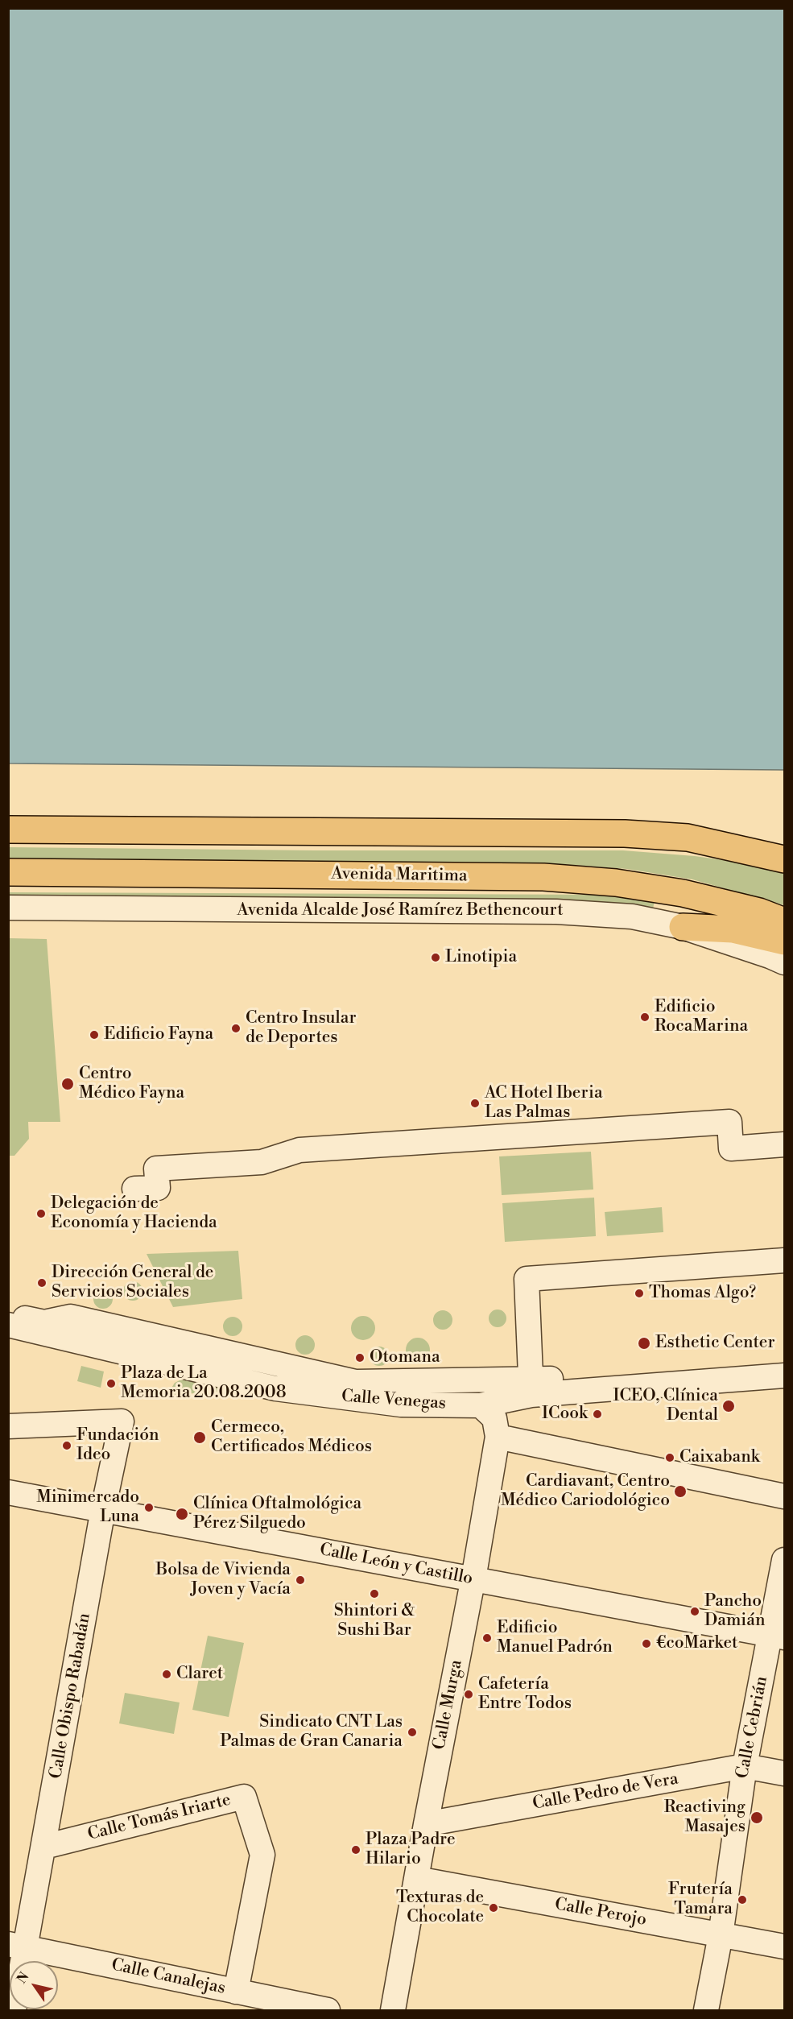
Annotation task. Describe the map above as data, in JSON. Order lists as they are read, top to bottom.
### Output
{
  "streets": {
    "highway": ["Avenida Maritima"],
    "street": [
      "Avenida Alcalde José Ramírez Bethencourt",
      "Calle Venegas",
      "Calle León y Castillo",
      "Calle Obispo Rabadán",
      "Calle Murga",
      "Calle Cebrián",
      "Calle Pedro de Vera",
      "Calle Tomás Iriarte",
      "Calle Perojo",
      "Calle Canalejas"
    ]
  },
  "crossings": [
    ["Calle Venegas", "Calle Murga"],
    ["Calle León y Castillo", "Calle Obispo Rabadán"],
    ["Calle León y Castillo", "Calle Murga"],
    ["Calle León y Castillo", "Calle Cebrián"],
    ["Calle Obispo Rabadán", "Calle Tomás Iriarte"],
    ["Calle Obispo Rabadán", "Calle Canalejas"],
    ["Calle Murga", "Calle Pedro de Vera"],
    ["Calle Murga", "Calle Perojo"],
    ["Calle Cebrián", "Calle Pedro de Vera"],
    ["Calle Cebrián", "Calle Perojo"],
    ["Calle Tomás Iriarte", "Calle Canalejas"]
  ],
  "places": [
    "Linotipia",
    "Edificio RocaMarina",
    "Centro Insular de Deportes",
    "Edificio Fayna",
    "Centro Médico Fayna",
    "AC Hotel Iberia Las Palmas",
    "Delegación de Economía y Hacienda",
    "Dirección General de Servicios Sociales",
    "Thomas Algo?",
    "Esthetic Center",
    "Otomana",
    "Plaza de La Memoria 20.08.2008",
    "ICEO, Clínica Dental",
    "ICook",
    "Cermeco, Certificados Médicos",
    "Fundación Ideo",
    "Caixabank",
    "Cardiavant, Centro Médico Cariodológico",
    "Minimercado Luna",
    "Clínica Oftalmológica Pérez Silguedo",
    "Bolsa de Vivienda Joven y Vacía",
    "Shintori & Sushi Bar",
    "Pancho Damián",
    "Edificio Manuel Padrón",
    "€coMarket",
    "Claret",
    "Cafetería Entre Todos",
    "Sindicato CNT Las Palmas de Gran Canaria",
    "Reactiving Masajes",
    "Plaza Padre Hilario",
    "Frutería Tamara",
    "Texturas de Chocolate"
  ],
  "north": "top left"
}
